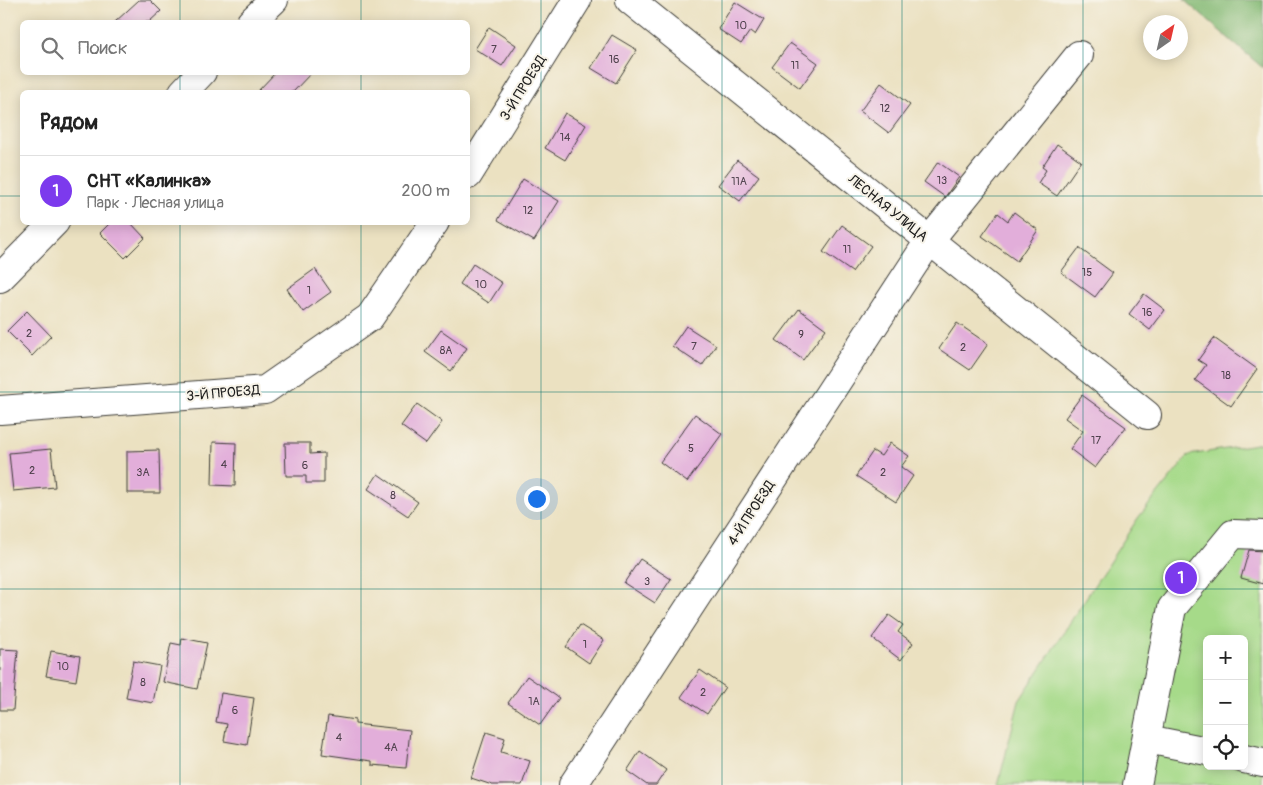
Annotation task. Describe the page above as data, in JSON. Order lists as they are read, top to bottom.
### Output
{
  "streets": {
    "street": ["3-Й ПРОЕЗД", "ЛЕСНАЯ УЛИЦА", "4-Й ПРОЕЗД"]
  },
  "crossings": [
    ["ЛЕСНАЯ УЛИЦА", "4-Й ПРОЕЗД"]
  ],
  "house_numbers": [
    "10",
    "7",
    "16",
    "11",
    "12",
    "14",
    "13",
    "11А",
    "12",
    "11",
    "15",
    "10",
    "1",
    "16",
    "2",
    "9",
    "7",
    "2",
    "8А",
    "18",
    "17",
    "5",
    "4",
    "6",
    "2",
    "3А",
    "2",
    "8",
    "3",
    "1",
    "10",
    "8",
    "2",
    "1А",
    "6",
    "4",
    "4А"
  ],
  "north": "top right",
  "page": {
    "search": "Поиск",
    "heading": "Рядом",
    "list": [
      {
        "mark": "1",
        "name": "СНТ «Калинка»",
        "note": "Парк · Лесная улица",
        "value": "200 m"
      }
    ],
    "pins": "1",
    "map_buttons": ["+", "−"]
  }
}
